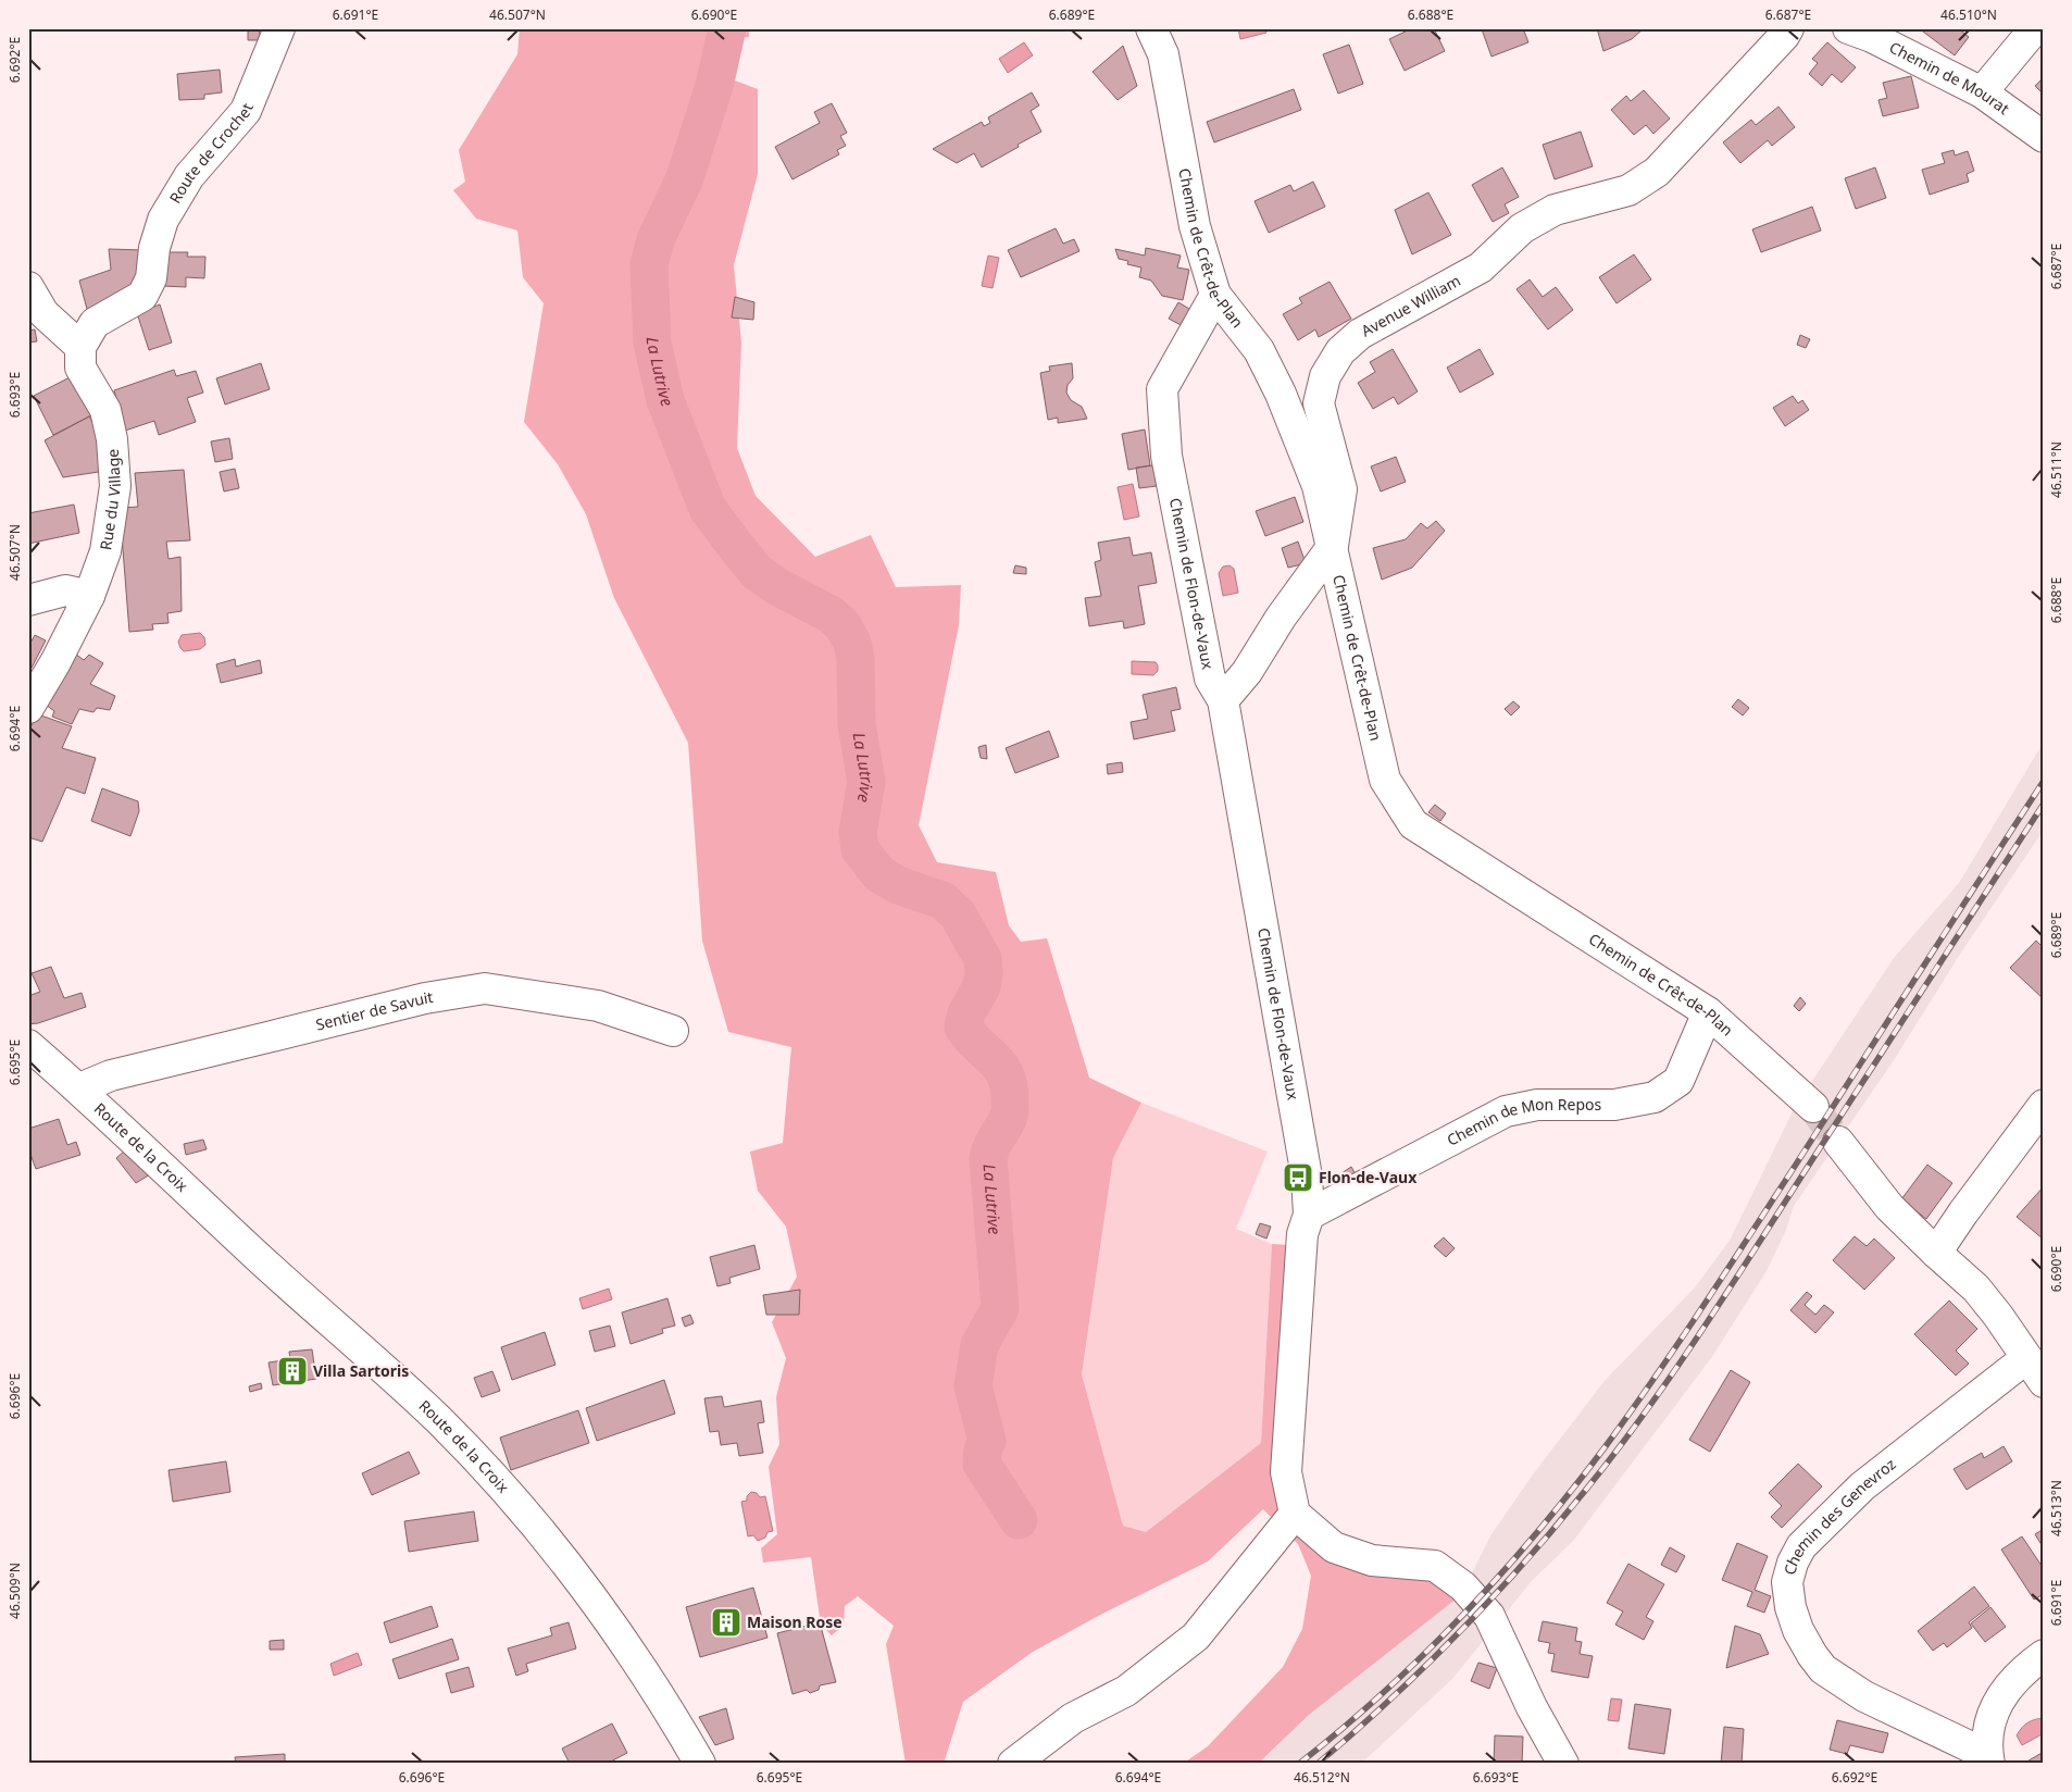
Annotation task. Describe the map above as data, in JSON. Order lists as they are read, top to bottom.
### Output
{
  "streets": {
    "street": [
      "Chemin de Mourat",
      "Route de Crochet",
      "Chemin de Crêt-de-Plan",
      "Avenue William",
      "Rue du Village",
      "Chemin de Flon-de-Vaux",
      "Sentier de Savuit",
      "Chemin de Mon Repos",
      "Route de la Croix",
      "Chemin des Genevroz"
    ]
  },
  "crossings": [
    ["Route de Crochet", "Rue du Village"],
    ["Chemin de Crêt-de-Plan", "Avenue William"],
    ["Chemin de Crêt-de-Plan", "Chemin de Flon-de-Vaux"],
    ["Chemin de Crêt-de-Plan", "Chemin de Mon Repos"],
    ["Avenue William", "Chemin de Flon-de-Vaux"],
    ["Chemin de Flon-de-Vaux", "Chemin de Mon Repos"],
    ["Sentier de Savuit", "Route de la Croix"]
  ],
  "water": ["La Lutrive"],
  "places": {
    "bus stop": ["Flon-de-Vaux"],
    "building": ["Villa Sartoris", "Maison Rose"]
  },
  "coordinates": [
    "6.691°E",
    "46.507°N",
    "6.690°E",
    "6.689°E",
    "6.688°E",
    "6.687°E",
    "46.510°N",
    "6.692°E",
    "6.693°E",
    "46.511°N",
    "6.694°E",
    "6.695°E",
    "6.696°E",
    "46.513°N",
    "46.509°N",
    "46.512°N"
  ]
}
